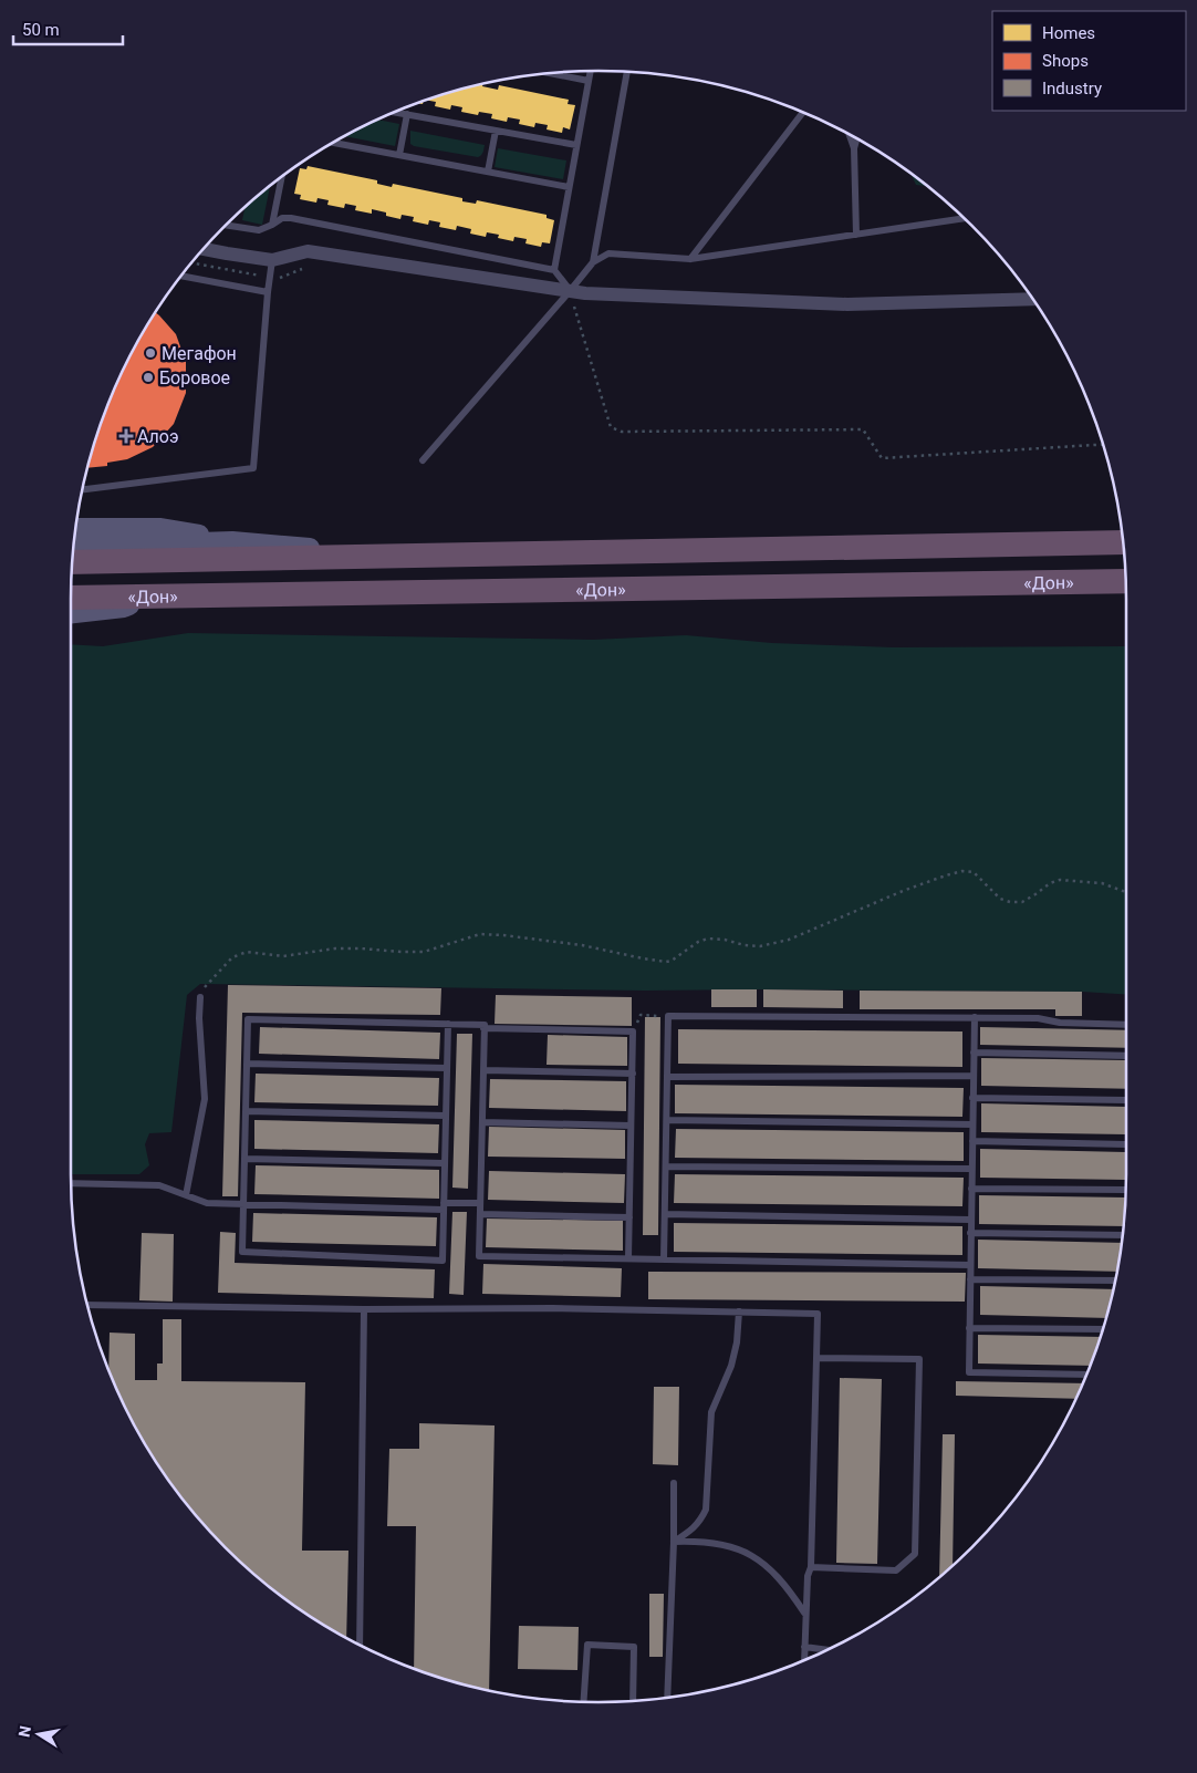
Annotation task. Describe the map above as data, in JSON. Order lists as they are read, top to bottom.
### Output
{
  "streets": {
    "highway": ["«Дон»"]
  },
  "places": {
    "other": ["Мегафон", "Боровое"],
    "health": ["Алоэ"]
  },
  "legend": ["Homes", "Shops", "Industry"],
  "scale_bar": "50 m",
  "north": "left"
}
